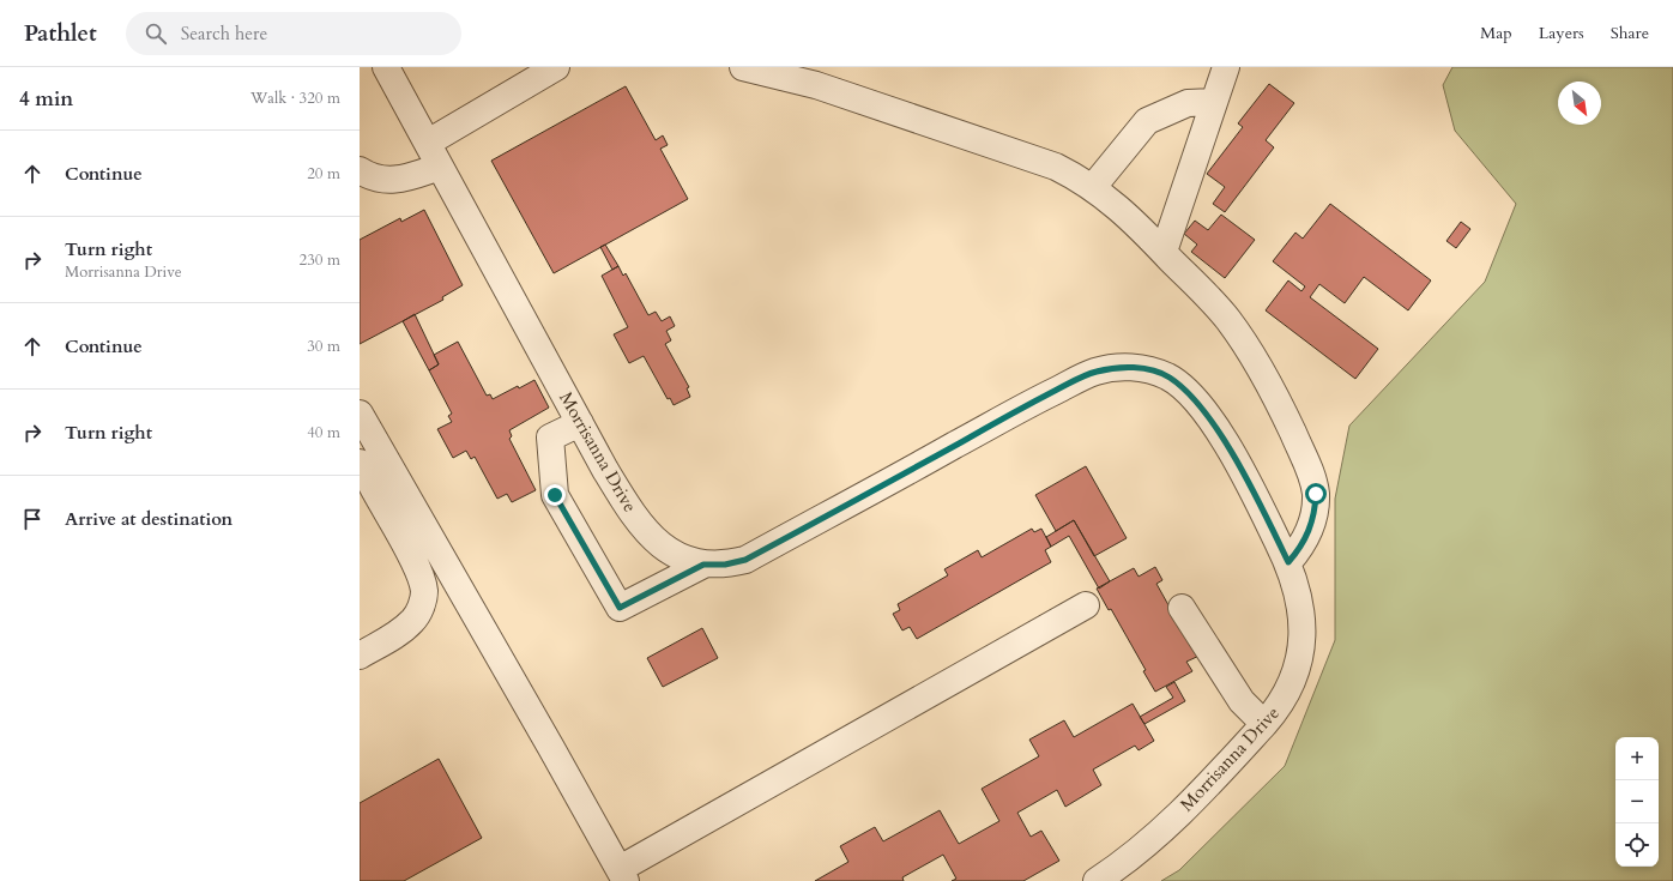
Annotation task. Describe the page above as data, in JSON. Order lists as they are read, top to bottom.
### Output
{
  "streets": {
    "street": ["Morrisanna Drive"]
  },
  "north": "bottom right",
  "page": {
    "header": "Pathlet",
    "search": "Search here",
    "nav": ["Map", "Layers", "Share"],
    "heading": ["4 min", "Walk · 320 m"],
    "list": [
      ["Continue", "20 m"],
      ["Turn right", "Morrisanna Drive", "230 m"],
      ["Continue", "30 m"],
      ["Turn right", "40 m"],
      "Arrive at destination"
    ],
    "map_buttons": ["+", "−"]
  }
}
